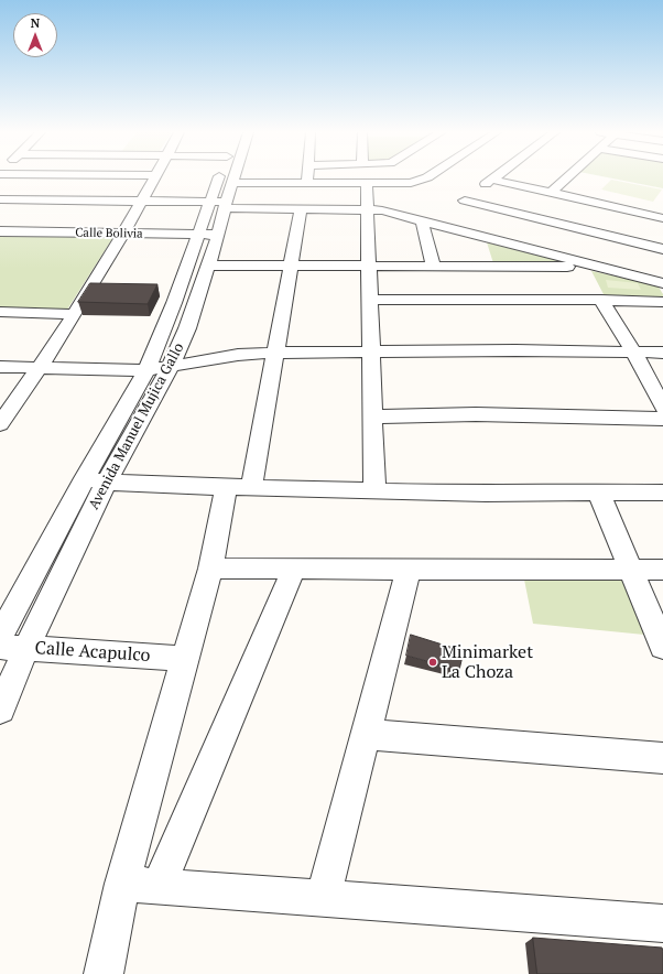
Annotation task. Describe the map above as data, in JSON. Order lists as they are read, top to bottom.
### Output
{
  "streets": {
    "street": ["Calle Bolivia", "Avenida Manuel Mujica Gallo", "Calle Acapulco"]
  },
  "crossings": [
    ["Calle Bolivia", "Avenida Manuel Mujica Gallo"],
    ["Avenida Manuel Mujica Gallo", "Calle Acapulco"]
  ],
  "places": ["Minimarket La Choza"],
  "north": "top"
}
